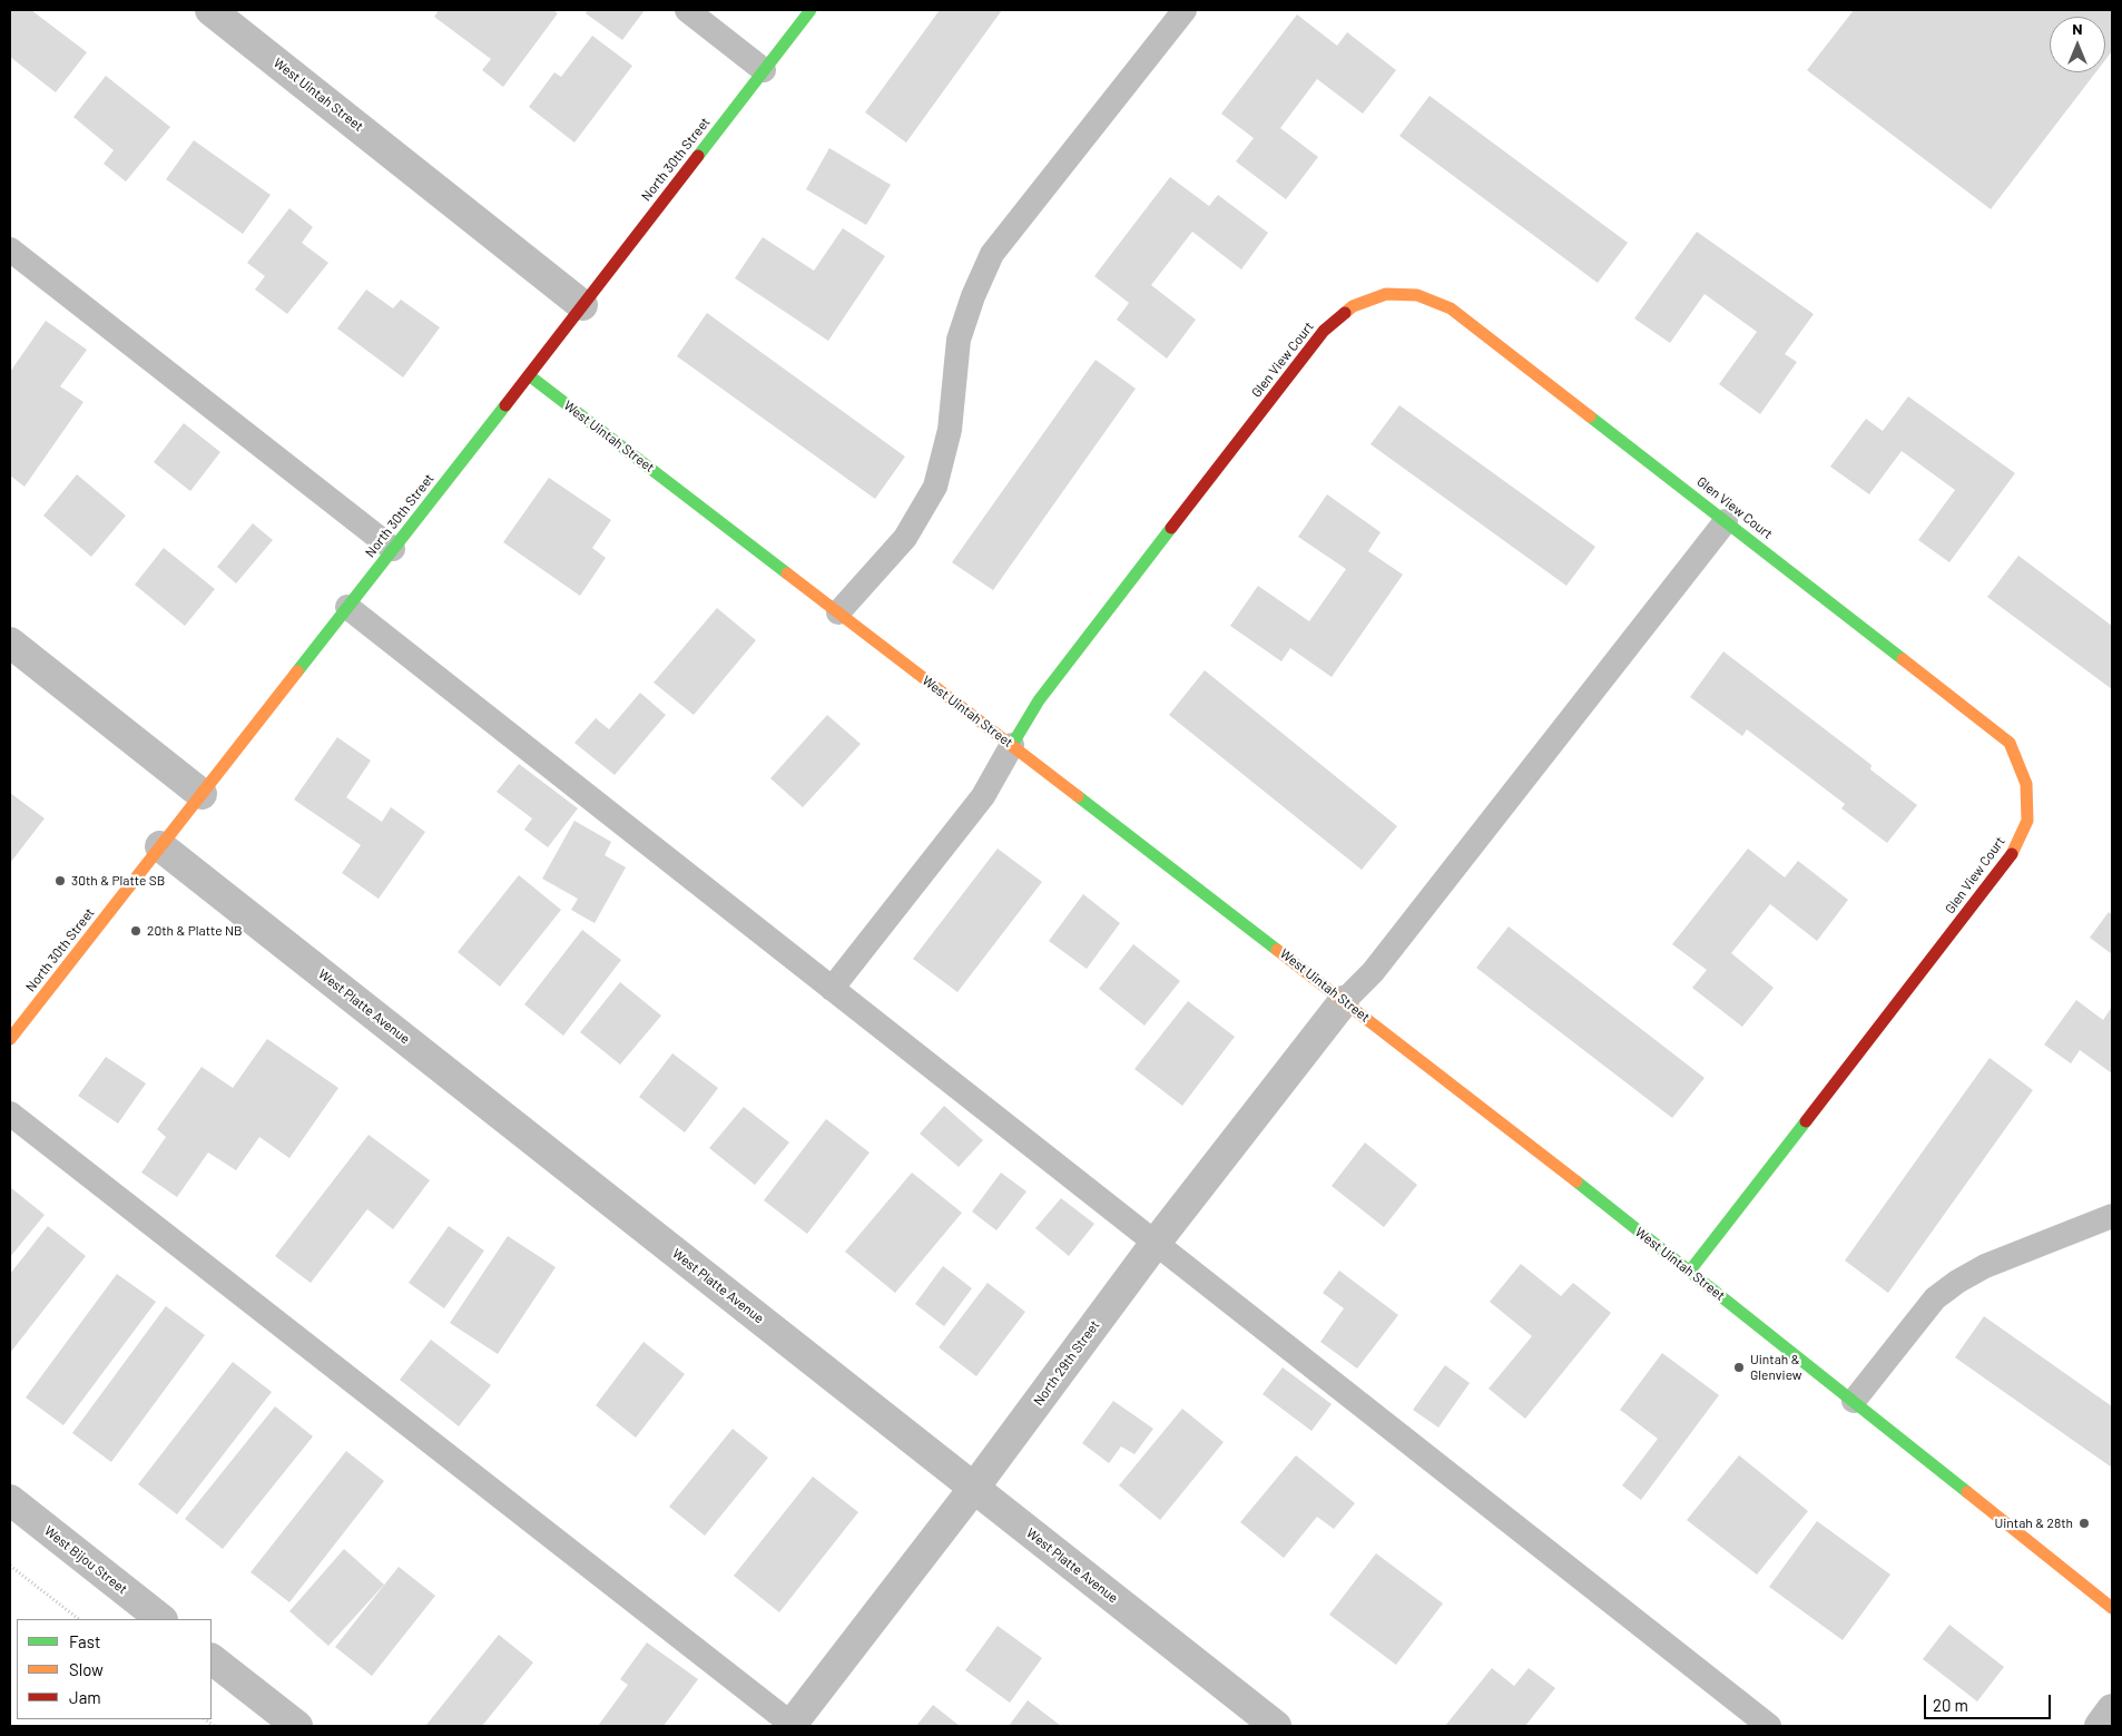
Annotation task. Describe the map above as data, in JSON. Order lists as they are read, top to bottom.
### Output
{
  "streets": {
    "main road": ["West Uintah Street", "North 30th Street", "Glen View Court"],
    "street": ["West Platte Avenue", "North 29th Street", "West Bijou Street"]
  },
  "crossings": [
    ["West Uintah Street", "North 30th Street"],
    ["West Uintah Street", "Glen View Court"],
    ["West Uintah Street", "North 29th Street"],
    ["North 30th Street", "West Platte Avenue"],
    ["West Platte Avenue", "North 29th Street"]
  ],
  "places": [
    "30th & Platte SB",
    "20th & Platte NB",
    "Uintah & Glenview",
    "Uintah & 28th"
  ],
  "legend": ["Fast", "Slow", "Jam"],
  "scale_bar": "20 m",
  "north": "top"
}
